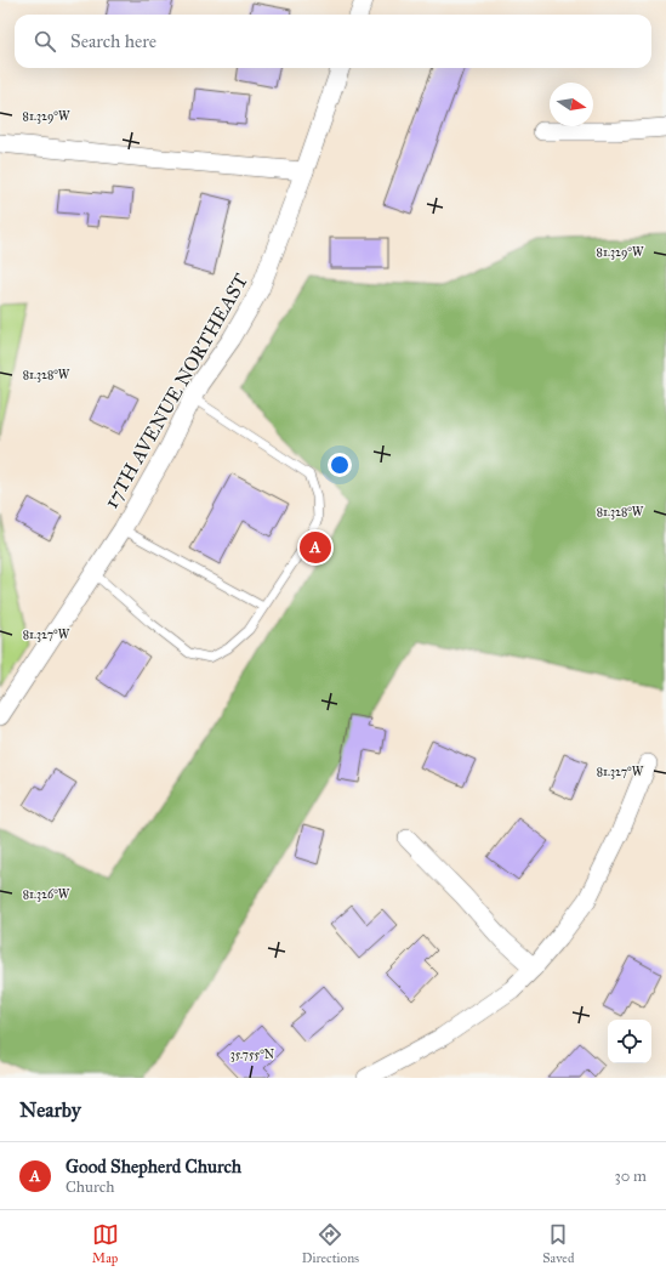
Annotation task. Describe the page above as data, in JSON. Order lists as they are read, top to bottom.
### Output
{
  "streets": {
    "street": ["17TH AVENUE NORTHEAST"]
  },
  "north": "right",
  "page": {
    "search": "Search here",
    "pins": "A",
    "heading": "Nearby",
    "list": [
      {
        "mark": "A",
        "name": "Good Shepherd Church",
        "note": "Church",
        "value": "30 m"
      }
    ],
    "nav": ["Map", "Directions", "Saved"]
  },
  "coordinates": [
    "81.329°W",
    "81.328°W",
    "81.327°W",
    "81.326°W",
    "35.755°N"
  ]
}
